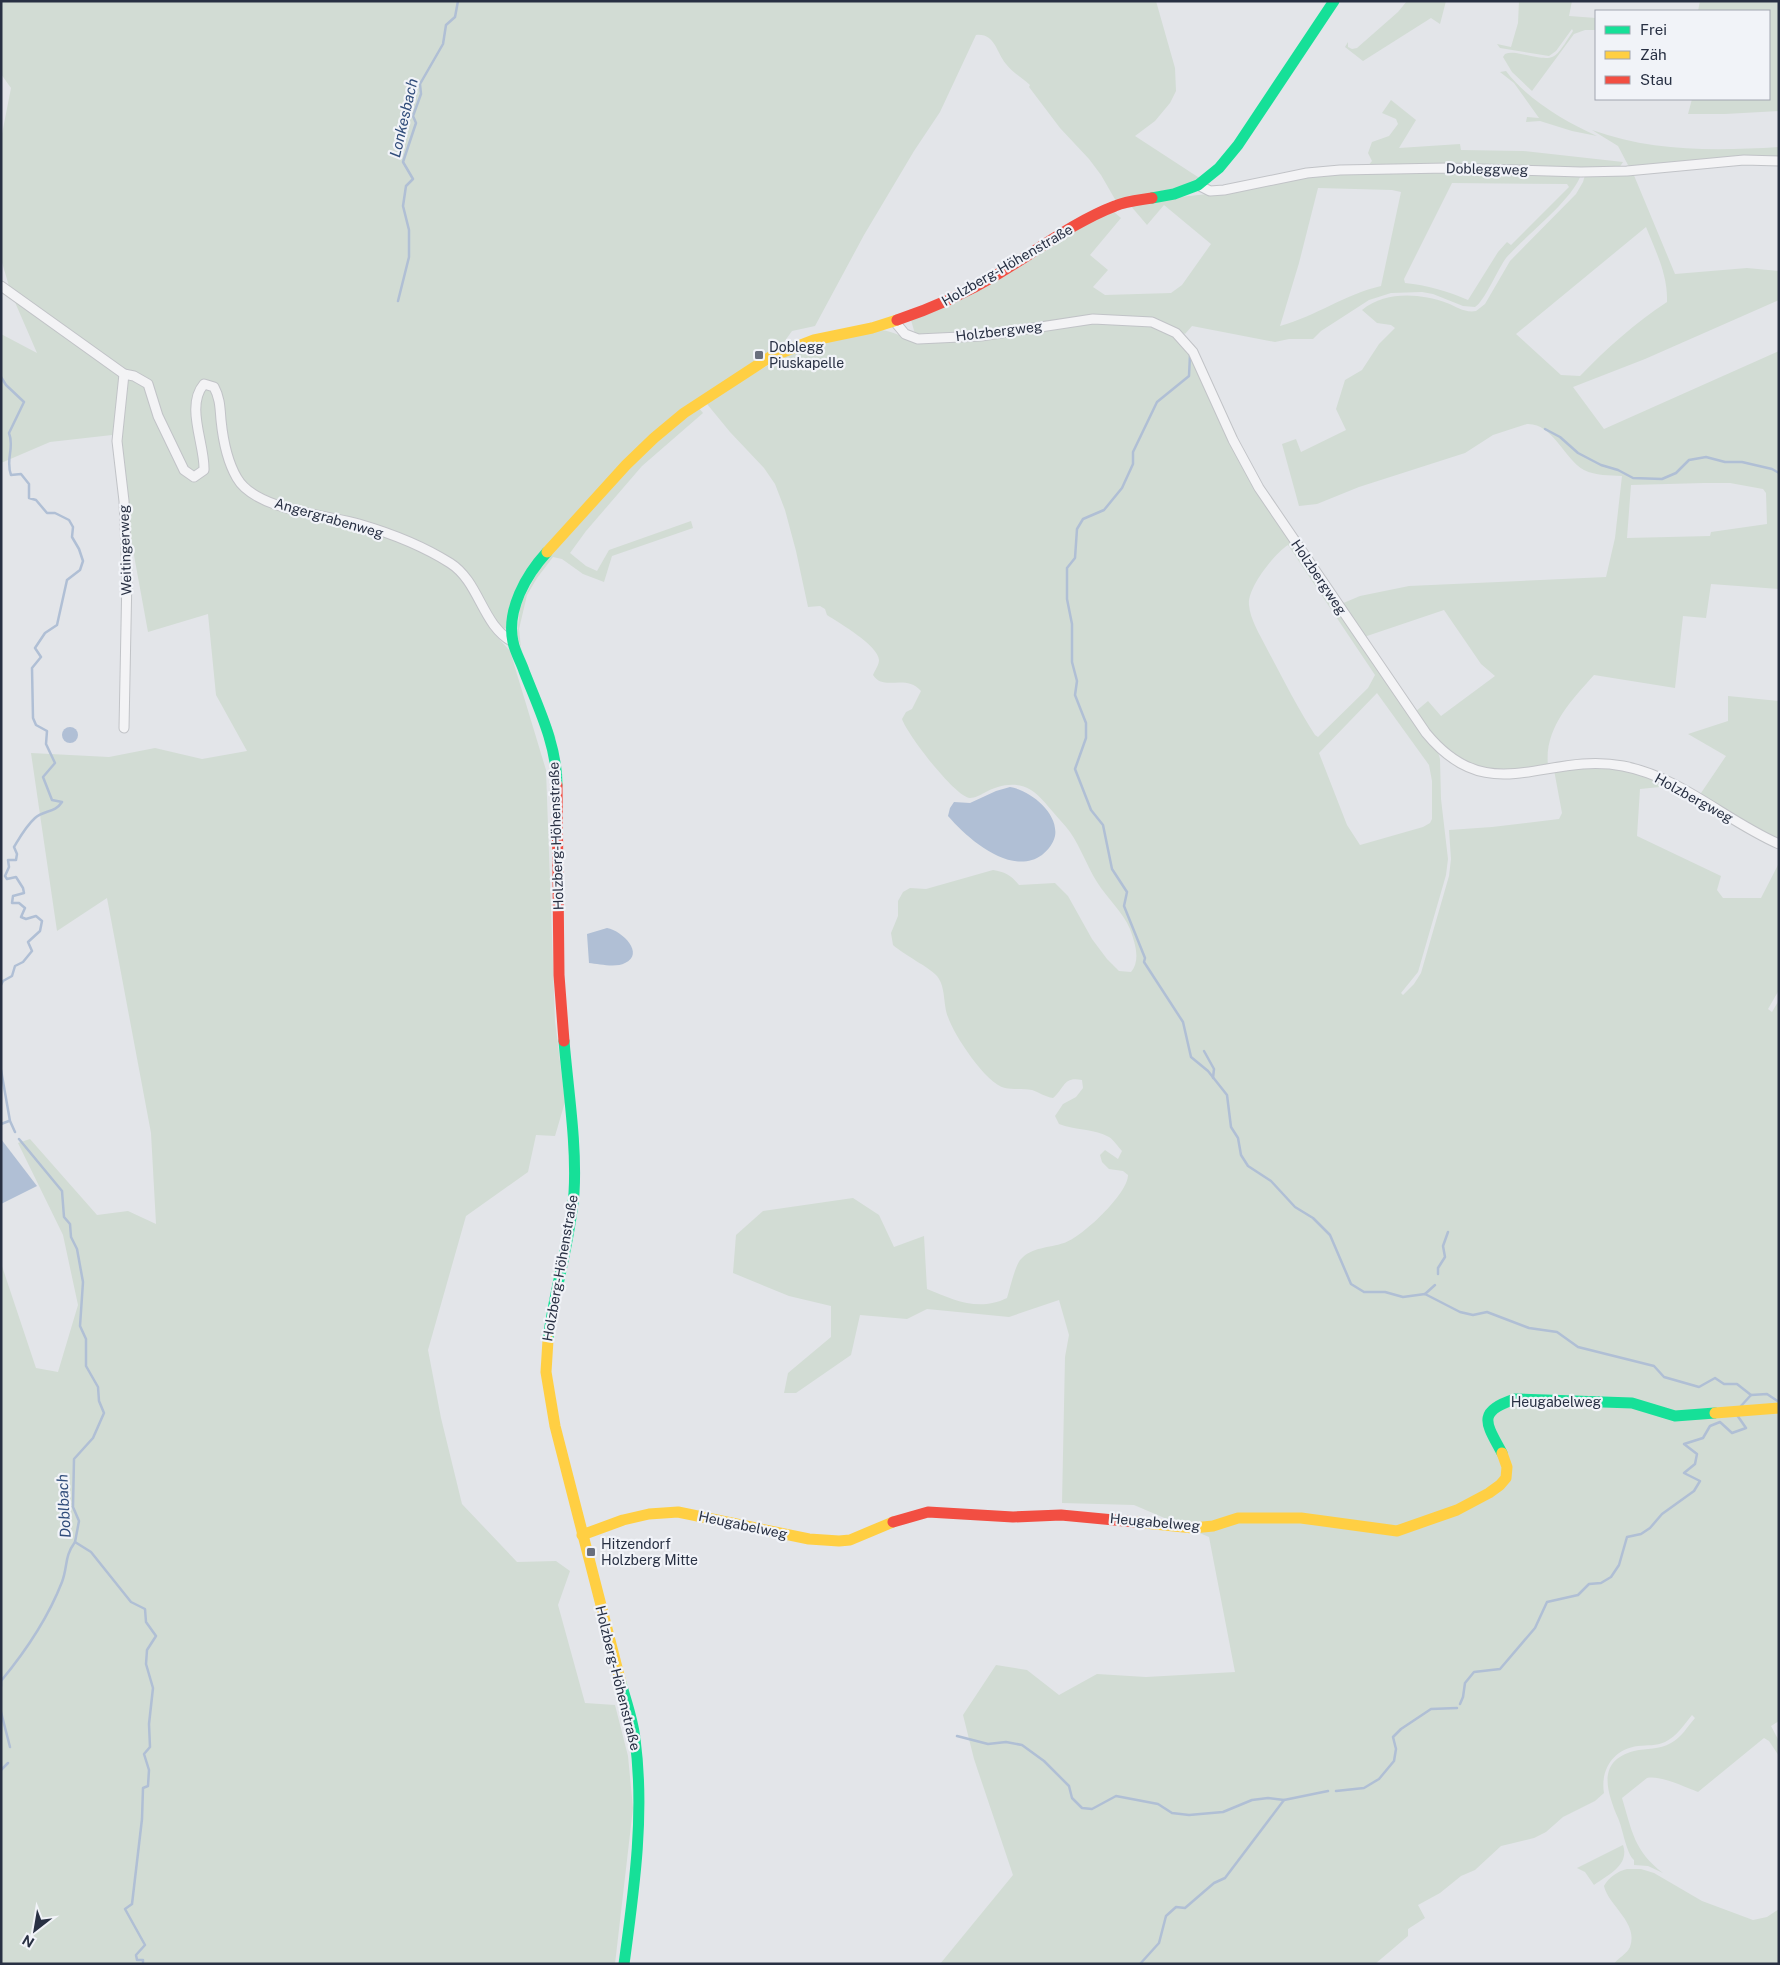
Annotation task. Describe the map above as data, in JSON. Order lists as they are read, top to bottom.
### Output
{
  "streets": {
    "street": [
      "Dobleggweg",
      "Holzberg-Höhenstraße",
      "Holzbergweg",
      "Angergrabenweg",
      "Weitingerweg",
      "Heugabelweg"
    ]
  },
  "crossings": [
    ["Dobleggweg", "Holzberg-Höhenstraße"],
    ["Holzberg-Höhenstraße", "Holzbergweg"],
    ["Holzberg-Höhenstraße", "Angergrabenweg"],
    ["Holzberg-Höhenstraße", "Heugabelweg"],
    ["Angergrabenweg", "Weitingerweg"]
  ],
  "water": ["Lonkesbach", "Doblbach"],
  "places": {
    "transit": ["Doblegg Piuskapelle", "Hitzendorf Holzberg Mitte"]
  },
  "legend": ["Frei", "Zäh", "Stau"],
  "north": "bottom left"
}
